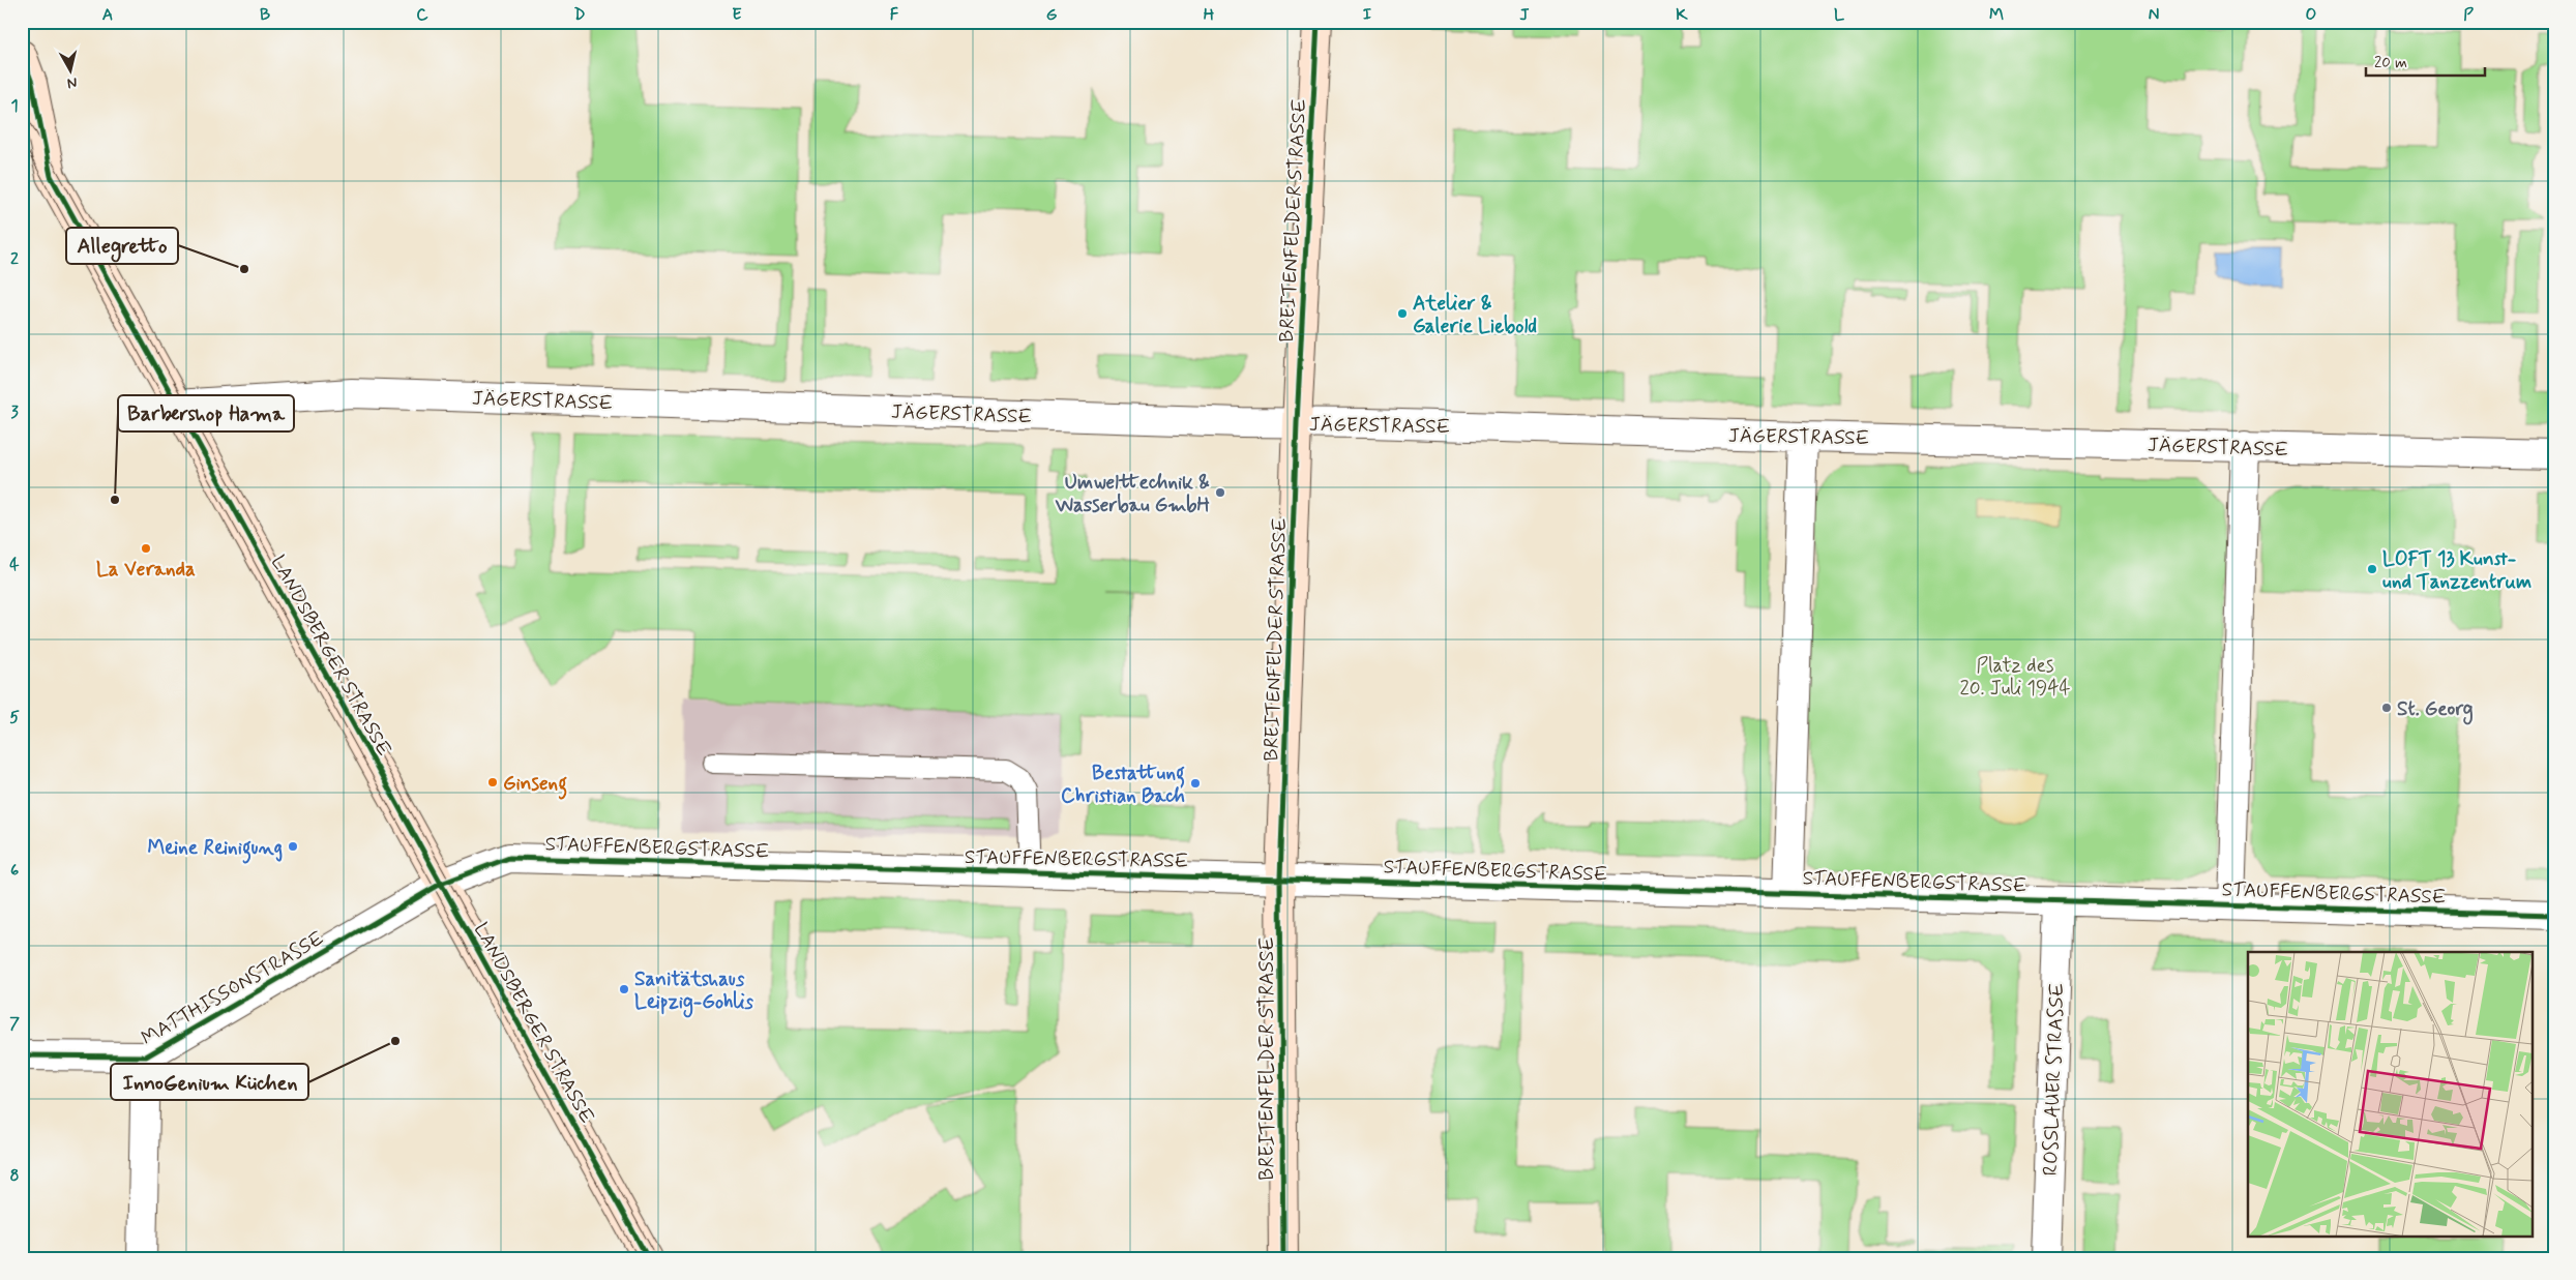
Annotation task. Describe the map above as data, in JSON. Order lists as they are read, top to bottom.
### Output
{
  "streets": {
    "main road": ["BREITENFELDER STRASSE", "LANDSBERGER STRASSE"],
    "street": [
      "JÄGERSTRASSE",
      "STAUFFENBERGSTRASSE",
      "MATTHISSONSTRASSE",
      "ROSSLAUER STRASSE"
    ]
  },
  "crossings": [
    ["BREITENFELDER STRASSE", "JÄGERSTRASSE"],
    ["BREITENFELDER STRASSE", "STAUFFENBERGSTRASSE"],
    ["JÄGERSTRASSE", "LANDSBERGER STRASSE"],
    ["LANDSBERGER STRASSE", "STAUFFENBERGSTRASSE"],
    ["LANDSBERGER STRASSE", "MATTHISSONSTRASSE"],
    ["STAUFFENBERGSTRASSE", "MATTHISSONSTRASSE"],
    ["STAUFFENBERGSTRASSE", "ROSSLAUER STRASSE"]
  ],
  "parks": ["Platz des 20. Juli 1944"],
  "places": [
    "Allegretto",
    "Atelier & Galerie Liebold",
    "Umwelttechnik & Wasserbau GmbH",
    "Barbershop Hama",
    "La Veranda",
    "LOFT 13 Kunst- und Tanzzentrum",
    "St. Georg",
    "Ginseng",
    "Bestattung Christian Bach",
    "Meine Reinigung",
    "Sanitätshaus Leipzig-Gohlis",
    "InnoGenium Küchen"
  ],
  "scale_bar": "20 m",
  "north": "bottom",
  "grid": {
    "columns": [
      "A",
      "B",
      "C",
      "D",
      "E",
      "F",
      "G",
      "H",
      "I",
      "J",
      "K",
      "L",
      "M",
      "N",
      "O",
      "P"
    ],
    "rows": [
      "1",
      "2",
      "3",
      "4",
      "5",
      "6",
      "7",
      "8"
    ]
  }
}
